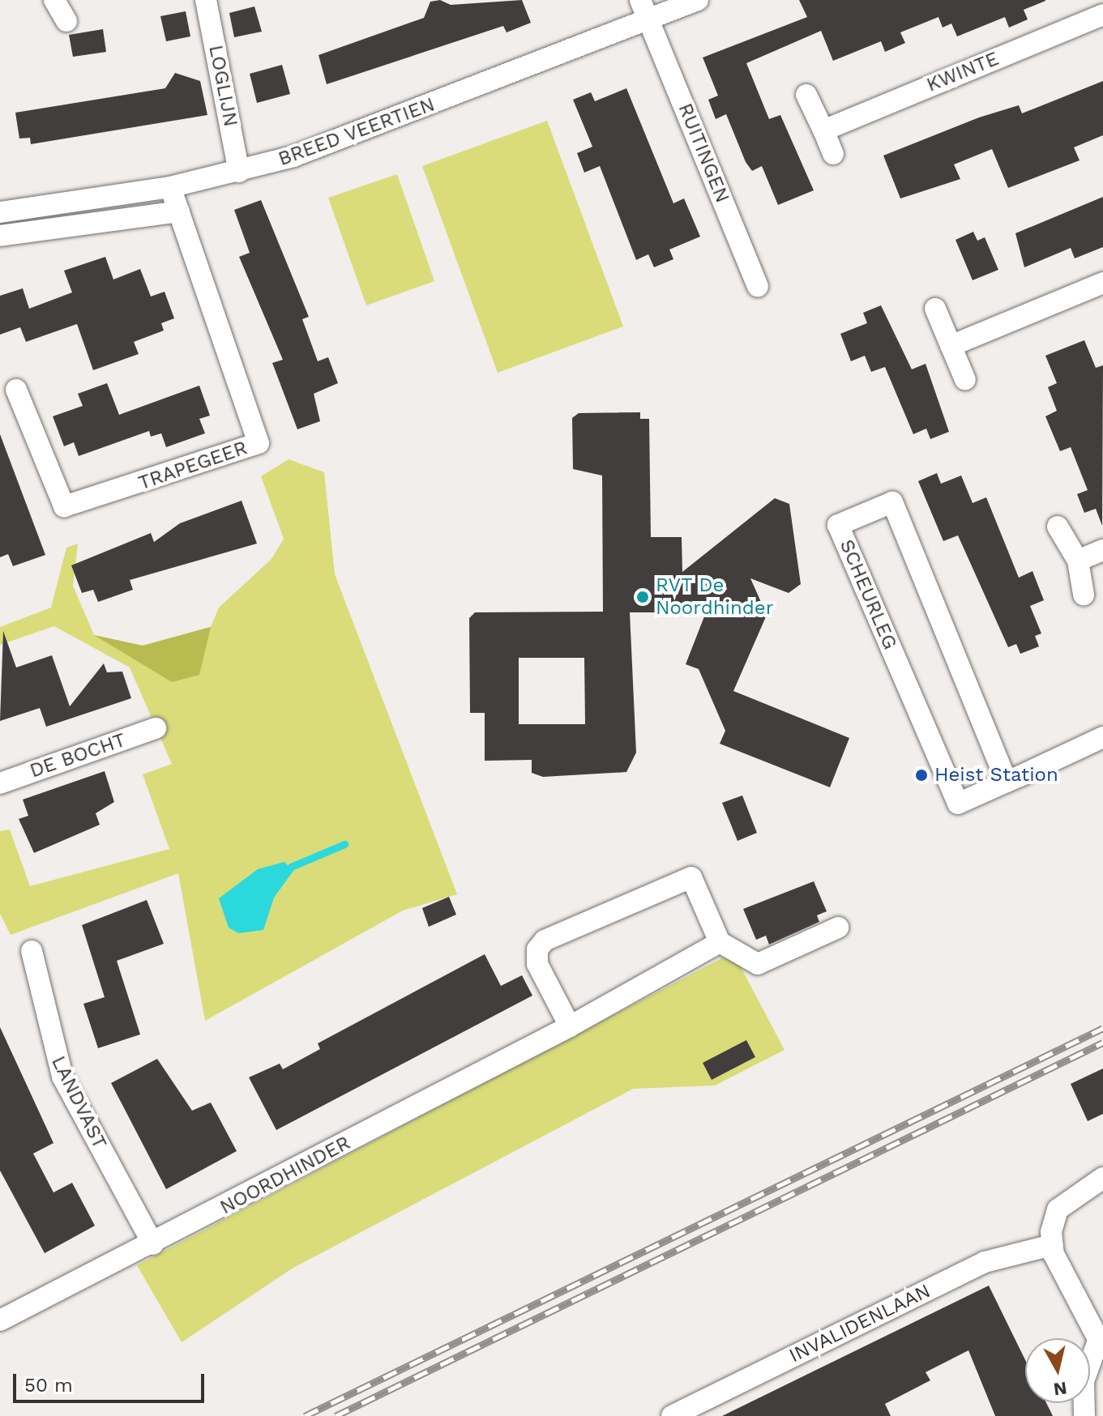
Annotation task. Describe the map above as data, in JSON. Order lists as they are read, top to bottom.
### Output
{
  "streets": {
    "street": [
      "KWINTE",
      "LOGLIJN",
      "BREED VEERTIEN",
      "RUITINGEN",
      "TRAPEGEER",
      "SCHEURLEG",
      "DE BOCHT",
      "LANDVAST",
      "NOORDHINDER",
      "INVALIDENLAAN"
    ]
  },
  "crossings": [
    ["LOGLIJN", "BREED VEERTIEN"],
    ["BREED VEERTIEN", "RUITINGEN"],
    ["BREED VEERTIEN", "TRAPEGEER"],
    ["LANDVAST", "NOORDHINDER"]
  ],
  "places": ["RVT De Noordhinder", "Heist Station"],
  "scale_bar": "50 m",
  "north": "bottom"
}
